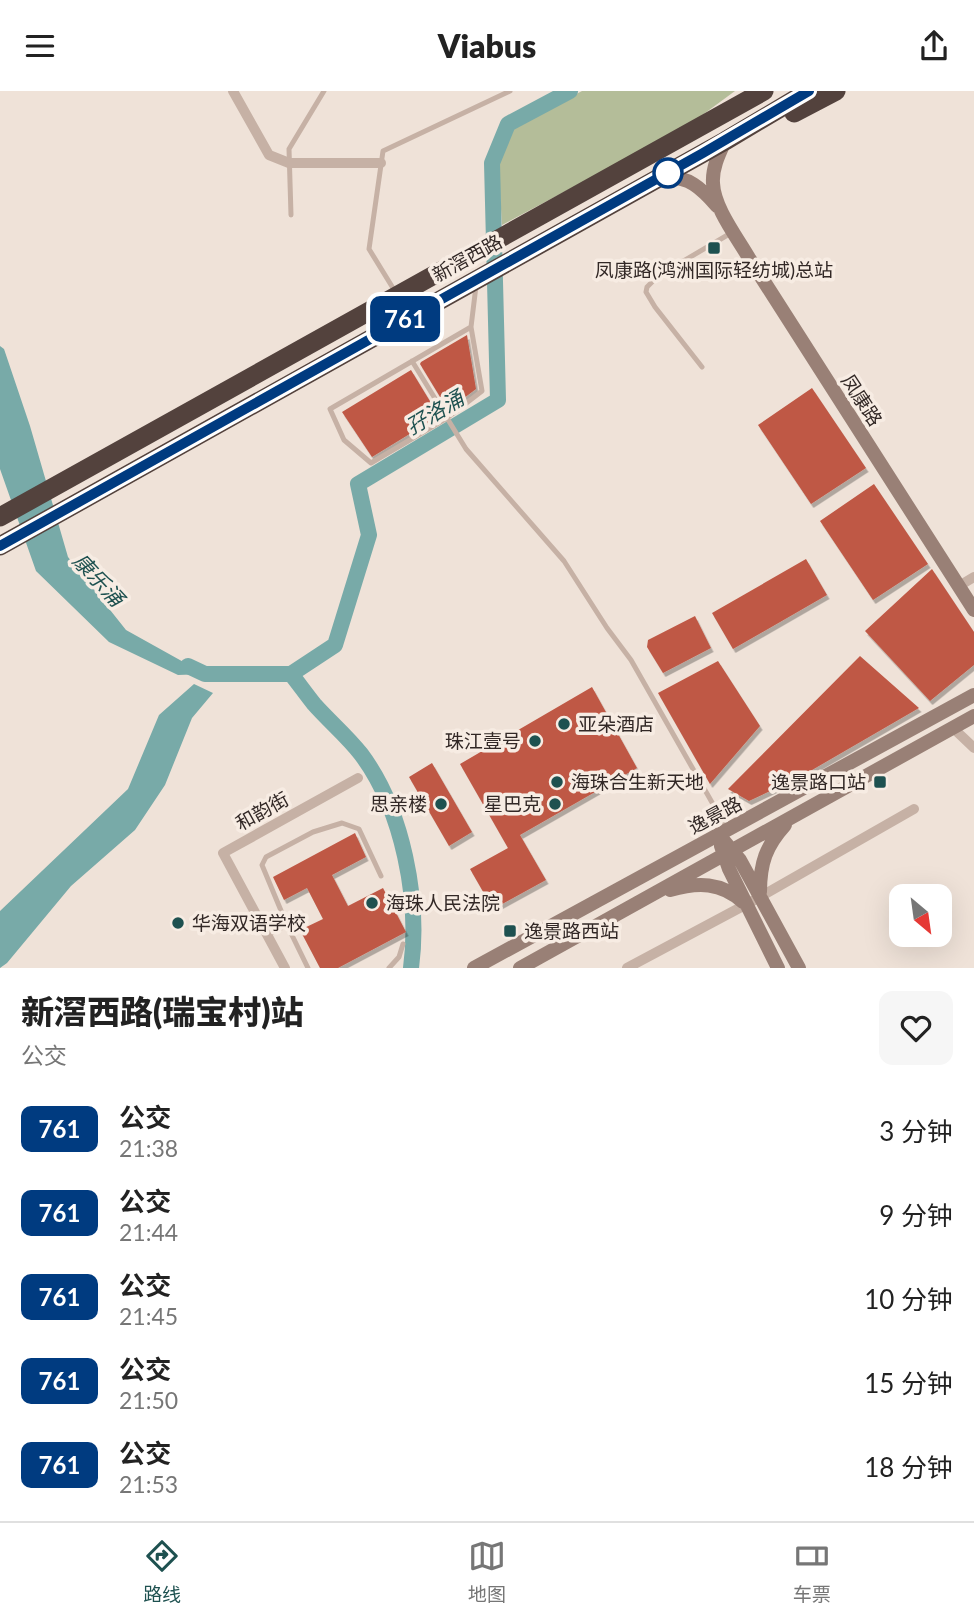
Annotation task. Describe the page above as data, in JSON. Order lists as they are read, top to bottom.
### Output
{
  "streets": {
    "highway": ["新滘西路"],
    "street": ["凤康路", "和韵街", "逸景路"]
  },
  "water": ["孖洛涌", "康乐涌"],
  "places": {
    "transit": ["凤康路(鸿洲国际轻纺城)总站", "逸景路口站", "逸景路西站"],
    "other": [
      "亚朵酒店",
      "珠江壹号",
      "海珠合生新天地",
      "思亲楼",
      "星巴克",
      "海珠人民法院",
      "华海双语学校"
    ]
  },
  "lines": ["bus line 761"],
  "north": "bottom right",
  "page": {
    "header": "Viabus",
    "on_map": "761",
    "heading": ["新滘西路(瑞宝村)站", "公交"],
    "list": [
      {
        "mark": "761",
        "name": "公交",
        "note": "21:38",
        "value": "3 分钟"
      },
      {
        "mark": "761",
        "name": "公交",
        "note": "21:44",
        "value": "9 分钟"
      },
      {
        "mark": "761",
        "name": "公交",
        "note": "21:45",
        "value": "10 分钟"
      },
      {
        "mark": "761",
        "name": "公交",
        "note": "21:50",
        "value": "15 分钟"
      },
      {
        "mark": "761",
        "name": "公交",
        "note": "21:53",
        "value": "18 分钟"
      }
    ],
    "tabs": ["路线", "地图", "车票"]
  }
}
